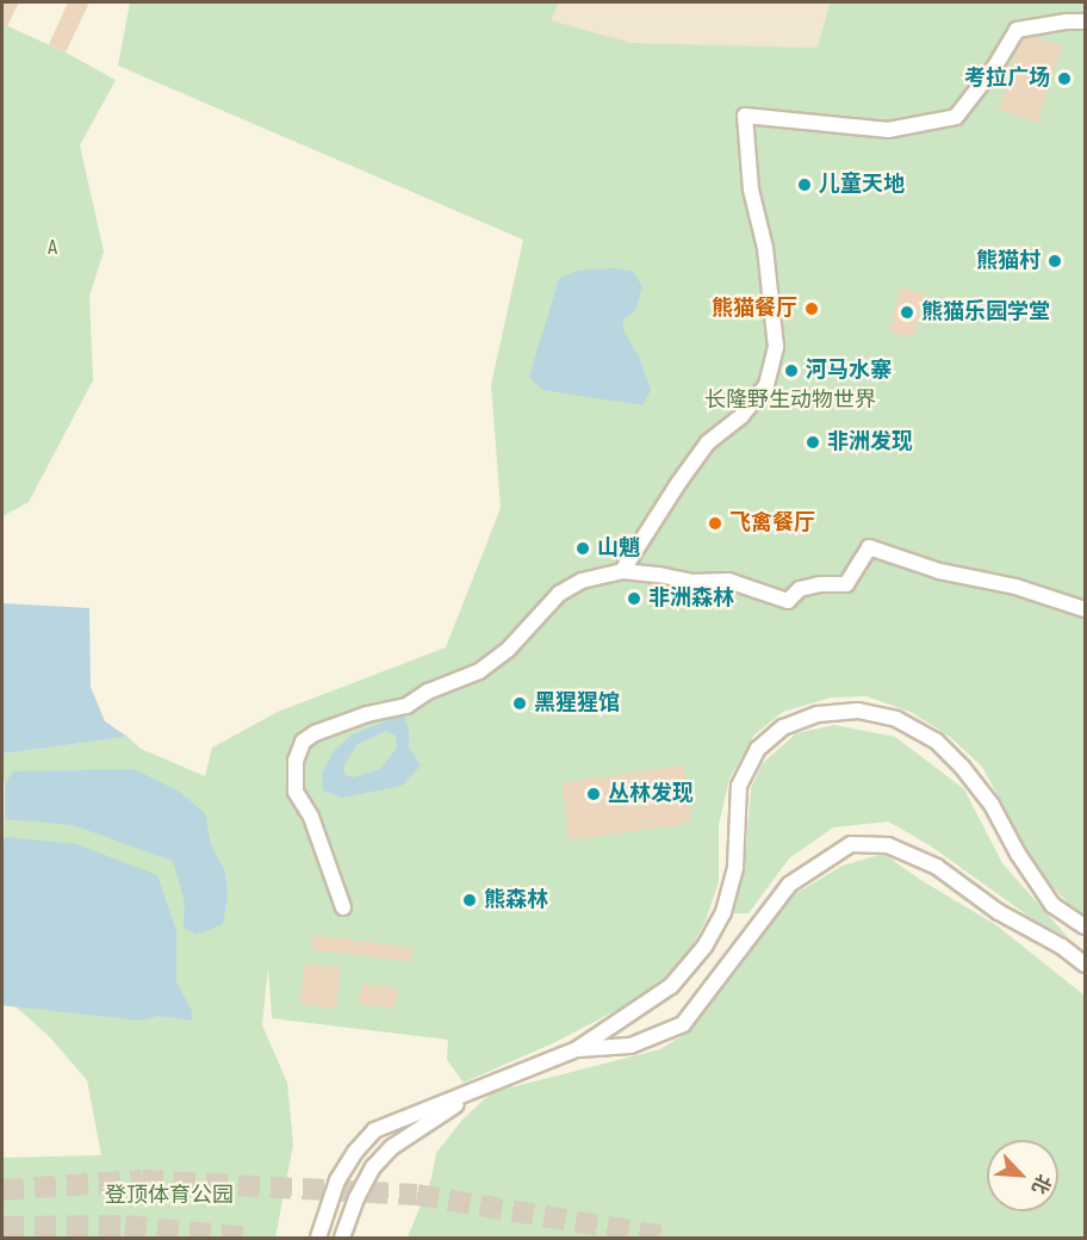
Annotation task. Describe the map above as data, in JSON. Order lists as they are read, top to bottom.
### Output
{
  "parks": ["A", "长隆野生动物世界", "登顶体育公园"],
  "places": [
    "考拉广场",
    "儿童天地",
    "熊猫村",
    "熊猫餐厅",
    "熊猫乐园学堂",
    "河马水寨",
    "非洲发现",
    "飞禽餐厅",
    "山魈",
    "非洲森林",
    "黑猩猩馆",
    "丛林发现",
    "熊森林"
  ],
  "north": "bottom right"
}
